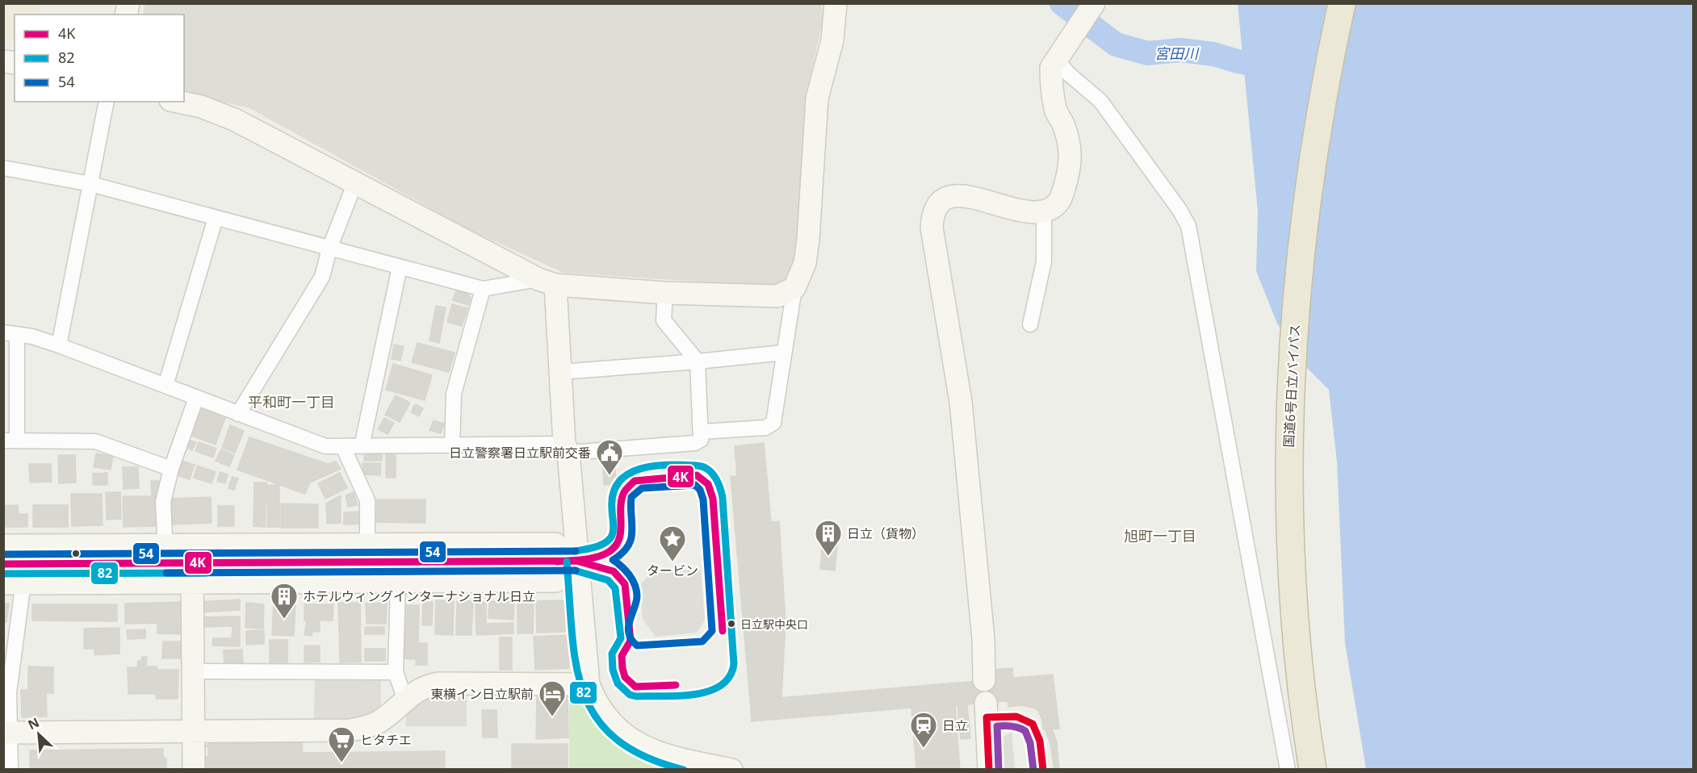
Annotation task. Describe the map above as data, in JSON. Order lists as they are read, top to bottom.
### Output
{
  "streets": {
    "highway": ["国道6号日立バイパス"]
  },
  "districts": ["平和町一丁目", "旭町一丁目"],
  "water": ["宮田川"],
  "places": {
    "public building": ["日立警察署日立駅前交番"],
    "building": ["日立（貨物）", "ホテルウィングインターナショナル日立"],
    "place": ["タービン"],
    "other": ["日立駅中央口"],
    "hotel": ["東横イン日立駅前"],
    "station": ["日立"],
    "supermarket": ["ヒタチエ"]
  },
  "lines": ["transit line 82", "transit line 4K", "transit line 54"],
  "legend": ["4K", "82", "54"],
  "north": "top left"
}
